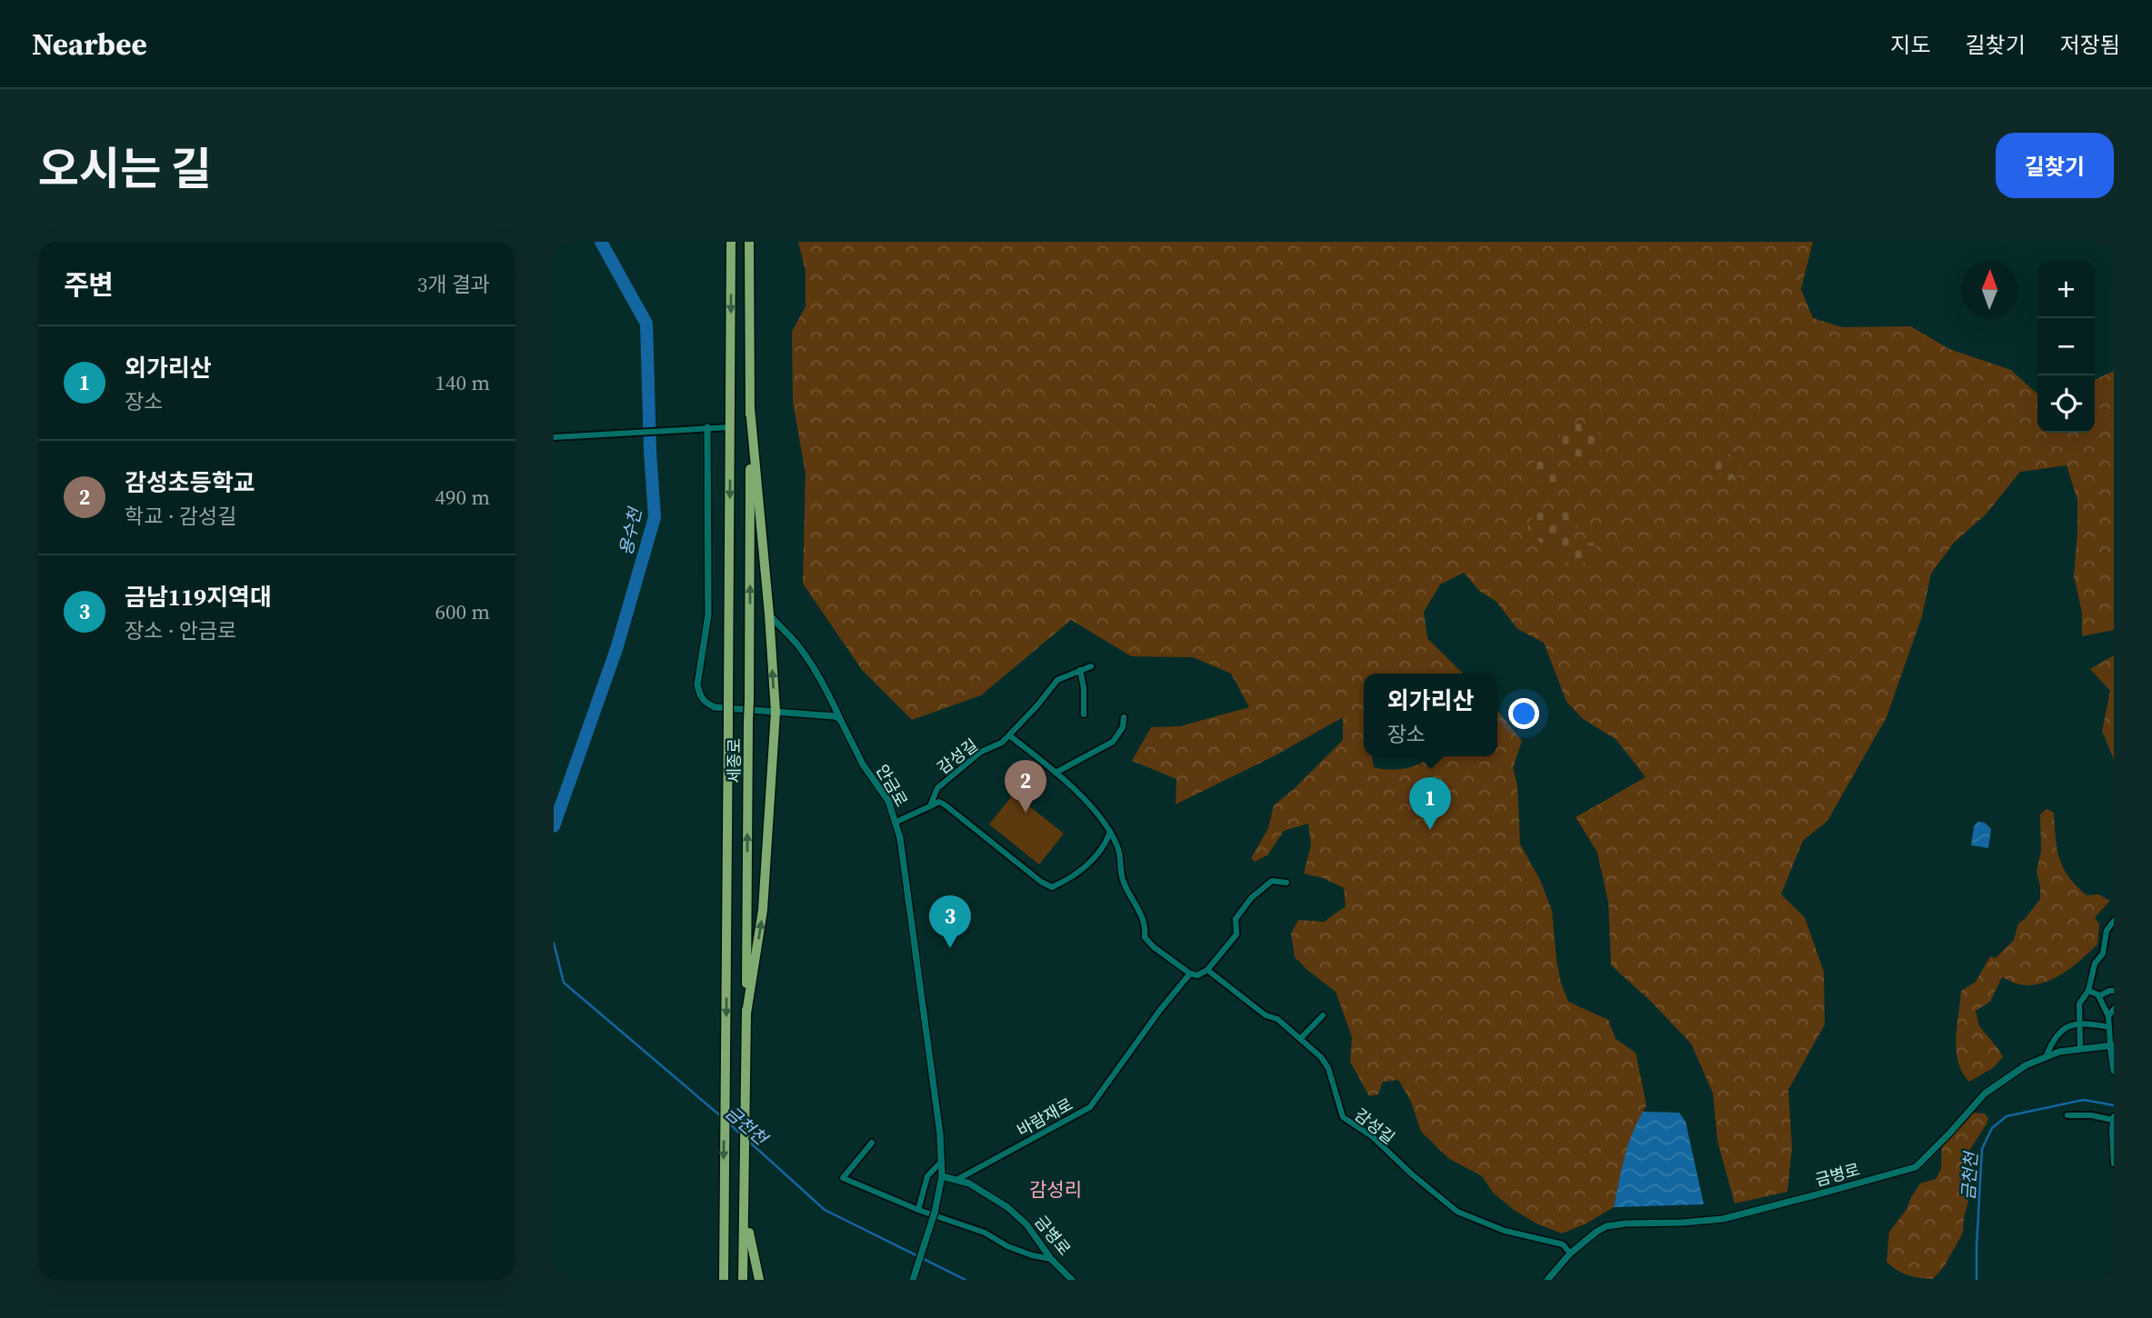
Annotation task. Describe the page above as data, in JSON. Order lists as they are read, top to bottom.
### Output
{
  "streets": {
    "highway": ["세종로"],
    "street": [
      "감성길",
      "안금로",
      "바람재로",
      "금병로"
    ]
  },
  "crossings": [
    ["감성길", "금병로"],
    ["안금로", "금병로"],
    ["바람재로", "금병로"]
  ],
  "districts": ["감성리"],
  "water": ["용수천", "금천천"],
  "north": "top",
  "page": {
    "header": "Nearbee",
    "nav": ["지도", "길찾기", "저장됨"],
    "title": "오시는 길",
    "buttons": "길찾기",
    "heading": ["주변", "3개 결과"],
    "map_buttons": ["+", "−"],
    "list": [
      {
        "mark": "1",
        "name": "외가리산",
        "note": "장소",
        "value": "140 m"
      },
      {
        "mark": "2",
        "name": "감성초등학교",
        "note": "학교 · 감성길",
        "value": "490 m"
      },
      {
        "mark": "3",
        "name": "금남119지역대",
        "note": "장소 · 안금로",
        "value": "600 m"
      }
    ],
    "popup": ["외가리산", "장소"],
    "pins": ["2", "1", "3"]
  }
}
